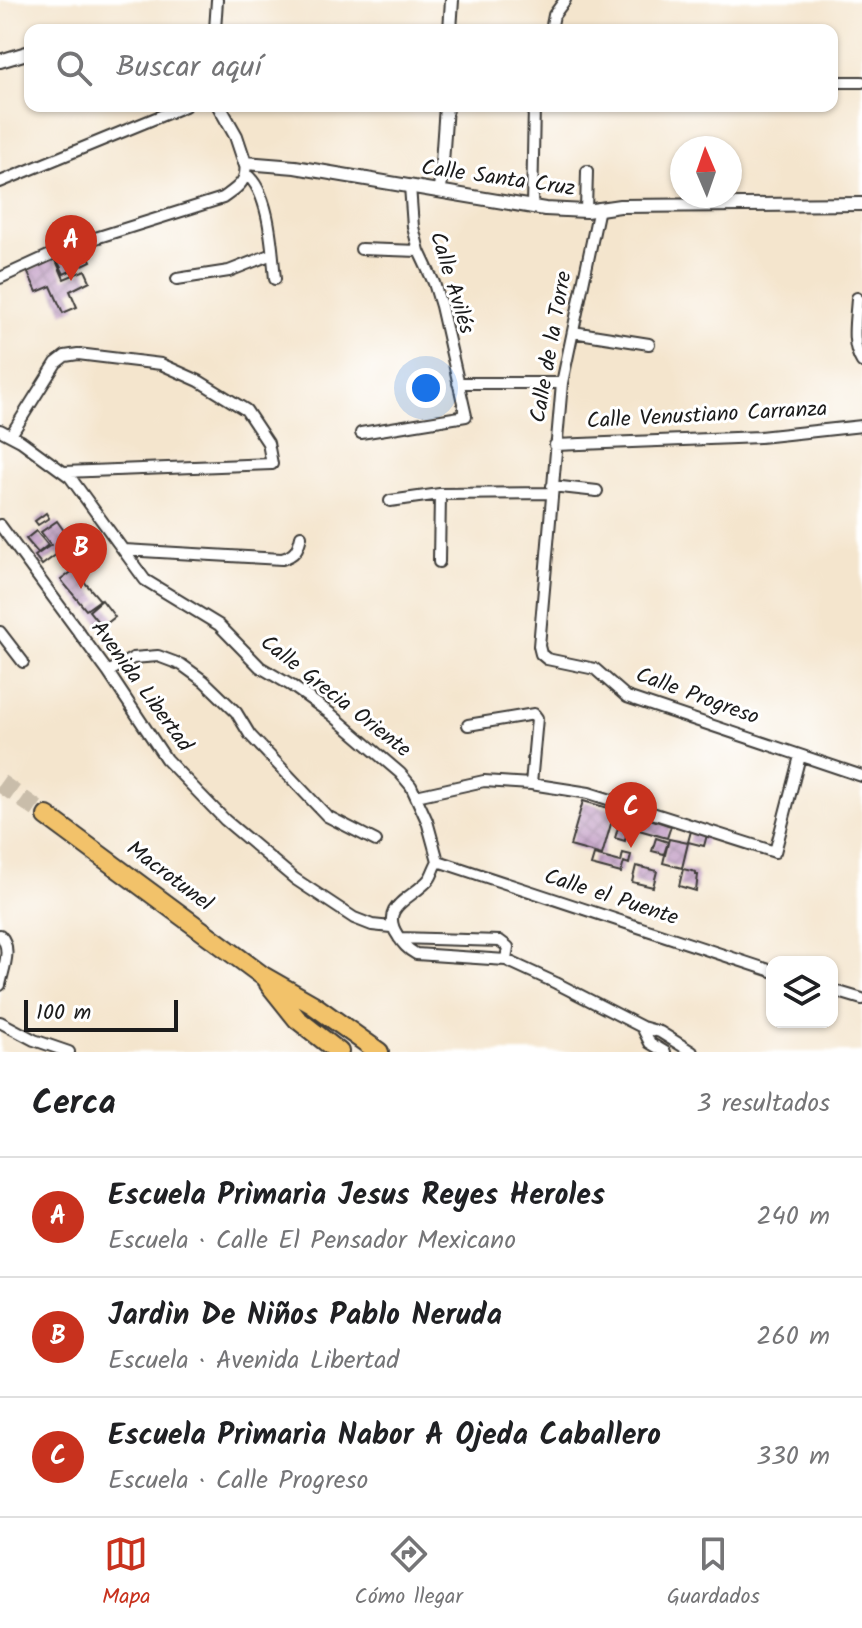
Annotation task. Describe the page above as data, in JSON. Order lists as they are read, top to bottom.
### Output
{
  "streets": {
    "highway": ["Macrotunel"],
    "street": [
      "Calle Santa Cruz",
      "Calle Avilés",
      "Calle de la Torre",
      "Calle Venustiano Carranza",
      "Avenida Libertad",
      "Calle Grecia Oriente",
      "Calle Progreso",
      "Calle el Puente"
    ]
  },
  "crossings": [
    ["Calle Santa Cruz", "Calle Avilés"],
    ["Calle Santa Cruz", "Calle de la Torre"],
    ["Calle de la Torre", "Calle Venustiano Carranza"],
    ["Calle de la Torre", "Calle Progreso"],
    ["Calle Grecia Oriente", "Calle el Puente"]
  ],
  "scale_bar": "100 m",
  "north": "top",
  "page": {
    "search": "Buscar aquí",
    "pins": ["A", "B", "C"],
    "scale": "100 m",
    "heading": ["Cerca", "3 resultados"],
    "list": [
      {
        "mark": "A",
        "name": "Escuela Primaria Jesus Reyes Heroles",
        "note": "Escuela · Calle El Pensador Mexicano",
        "value": "240 m"
      },
      {
        "mark": "B",
        "name": "Jardin De Niños Pablo Neruda",
        "note": "Escuela · Avenida Libertad",
        "value": "260 m"
      },
      {
        "mark": "C",
        "name": "Escuela Primaria Nabor A Ojeda Caballero",
        "note": "Escuela · Calle Progreso",
        "value": "330 m"
      }
    ],
    "nav": ["Mapa", "Cómo llegar", "Guardados"]
  }
}
